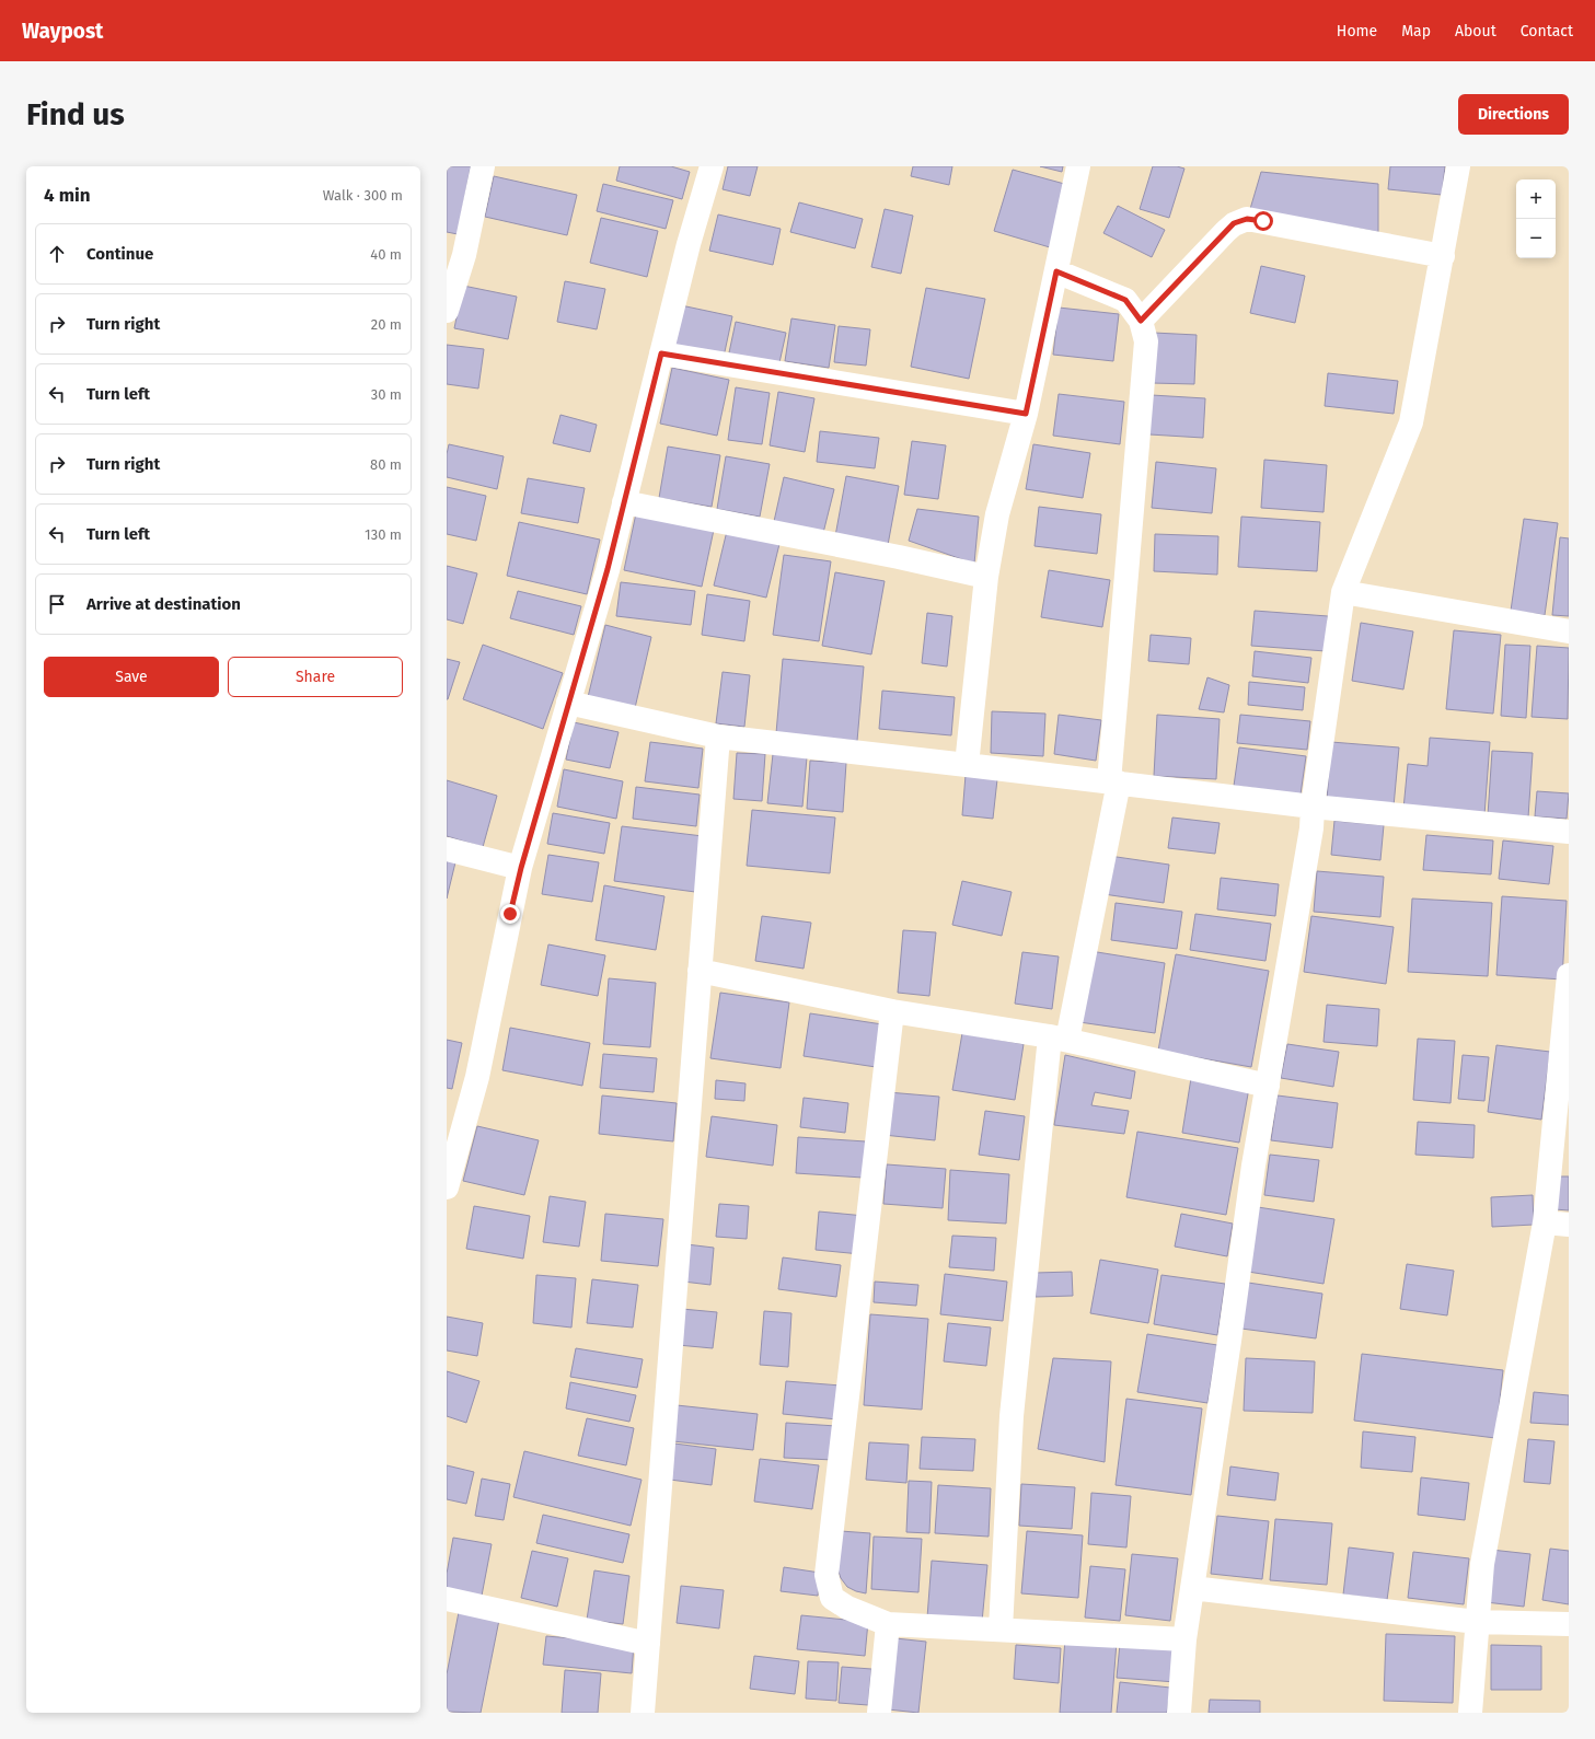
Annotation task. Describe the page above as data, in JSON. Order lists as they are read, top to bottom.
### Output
{
  "page": {
    "header": "Waypost",
    "nav": [
      "Home",
      "Map",
      "About",
      "Contact"
    ],
    "buttons": [
      "Directions",
      ["Save", "Share"]
    ],
    "title": "Find us",
    "heading": ["4 min", "Walk · 300 m"],
    "map_buttons": ["+", "−"],
    "list": [
      ["Continue", "40 m"],
      ["Turn right", "20 m"],
      ["Turn left", "30 m"],
      ["Turn right", "80 m"],
      ["Turn left", "130 m"],
      "Arrive at destination"
    ]
  }
}
